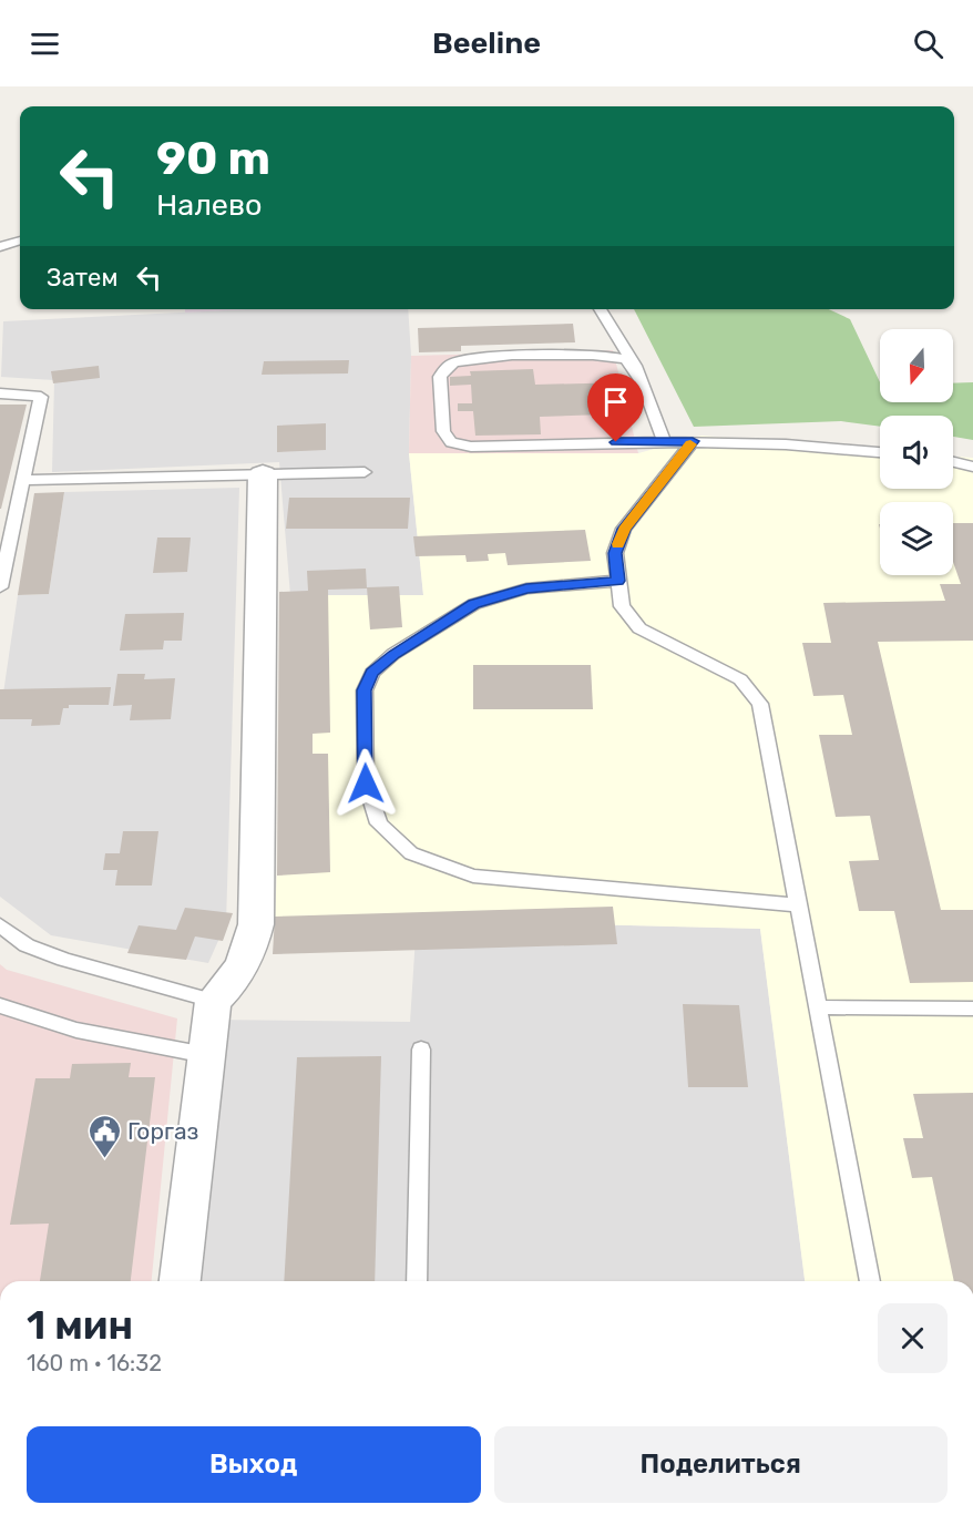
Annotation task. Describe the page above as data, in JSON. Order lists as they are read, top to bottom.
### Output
{
  "places": {
    "public building": ["Горгаз"]
  },
  "north": "bottom",
  "page": {
    "header": "Beeline",
    "turn": ["90 m", "Налево"],
    "then": "Затем",
    "heading": ["1 мин", "160 m · 16:32"],
    "buttons": ["Выход", "Поделиться"]
  }
}
